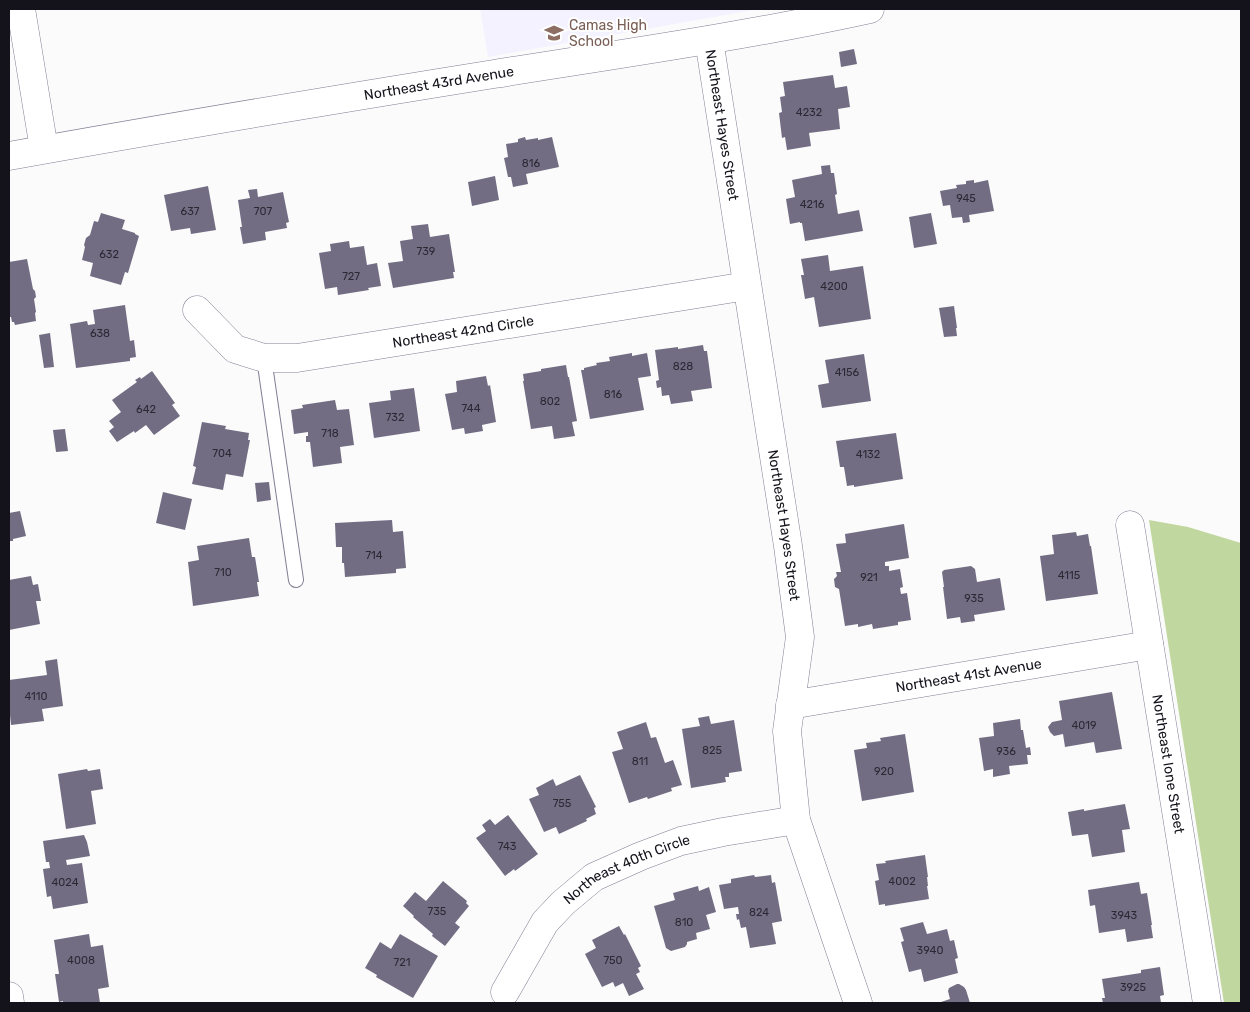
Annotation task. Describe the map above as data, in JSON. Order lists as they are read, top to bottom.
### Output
{
  "streets": {
    "street": [
      "Northeast 43rd Avenue",
      "Northeast Hayes Street",
      "Northeast 42nd Circle",
      "Northeast 41st Avenue",
      "Northeast Ione Street",
      "Northeast 40th Circle"
    ]
  },
  "crossings": [
    ["Northeast 43rd Avenue", "Northeast Hayes Street"],
    ["Northeast Hayes Street", "Northeast 42nd Circle"],
    ["Northeast Hayes Street", "Northeast 41st Avenue"],
    ["Northeast Hayes Street", "Northeast 40th Circle"],
    ["Northeast 41st Avenue", "Northeast Ione Street"]
  ],
  "places": {
    "school or university": ["Camas High School"]
  },
  "house_numbers": [
    "4232",
    "816",
    "945",
    "4216",
    "637",
    "707",
    "739",
    "632",
    "727",
    "4200",
    "638",
    "828",
    "4156",
    "816",
    "802",
    "744",
    "642",
    "732",
    "718",
    "704",
    "4132",
    "714",
    "710",
    "4115",
    "921",
    "935",
    "4110",
    "4019",
    "825",
    "936",
    "811",
    "920",
    "755",
    "743",
    "4002",
    "4024",
    "735",
    "824",
    "3943",
    "810",
    "3940",
    "4008",
    "750",
    "721",
    "3925"
  ]
}
